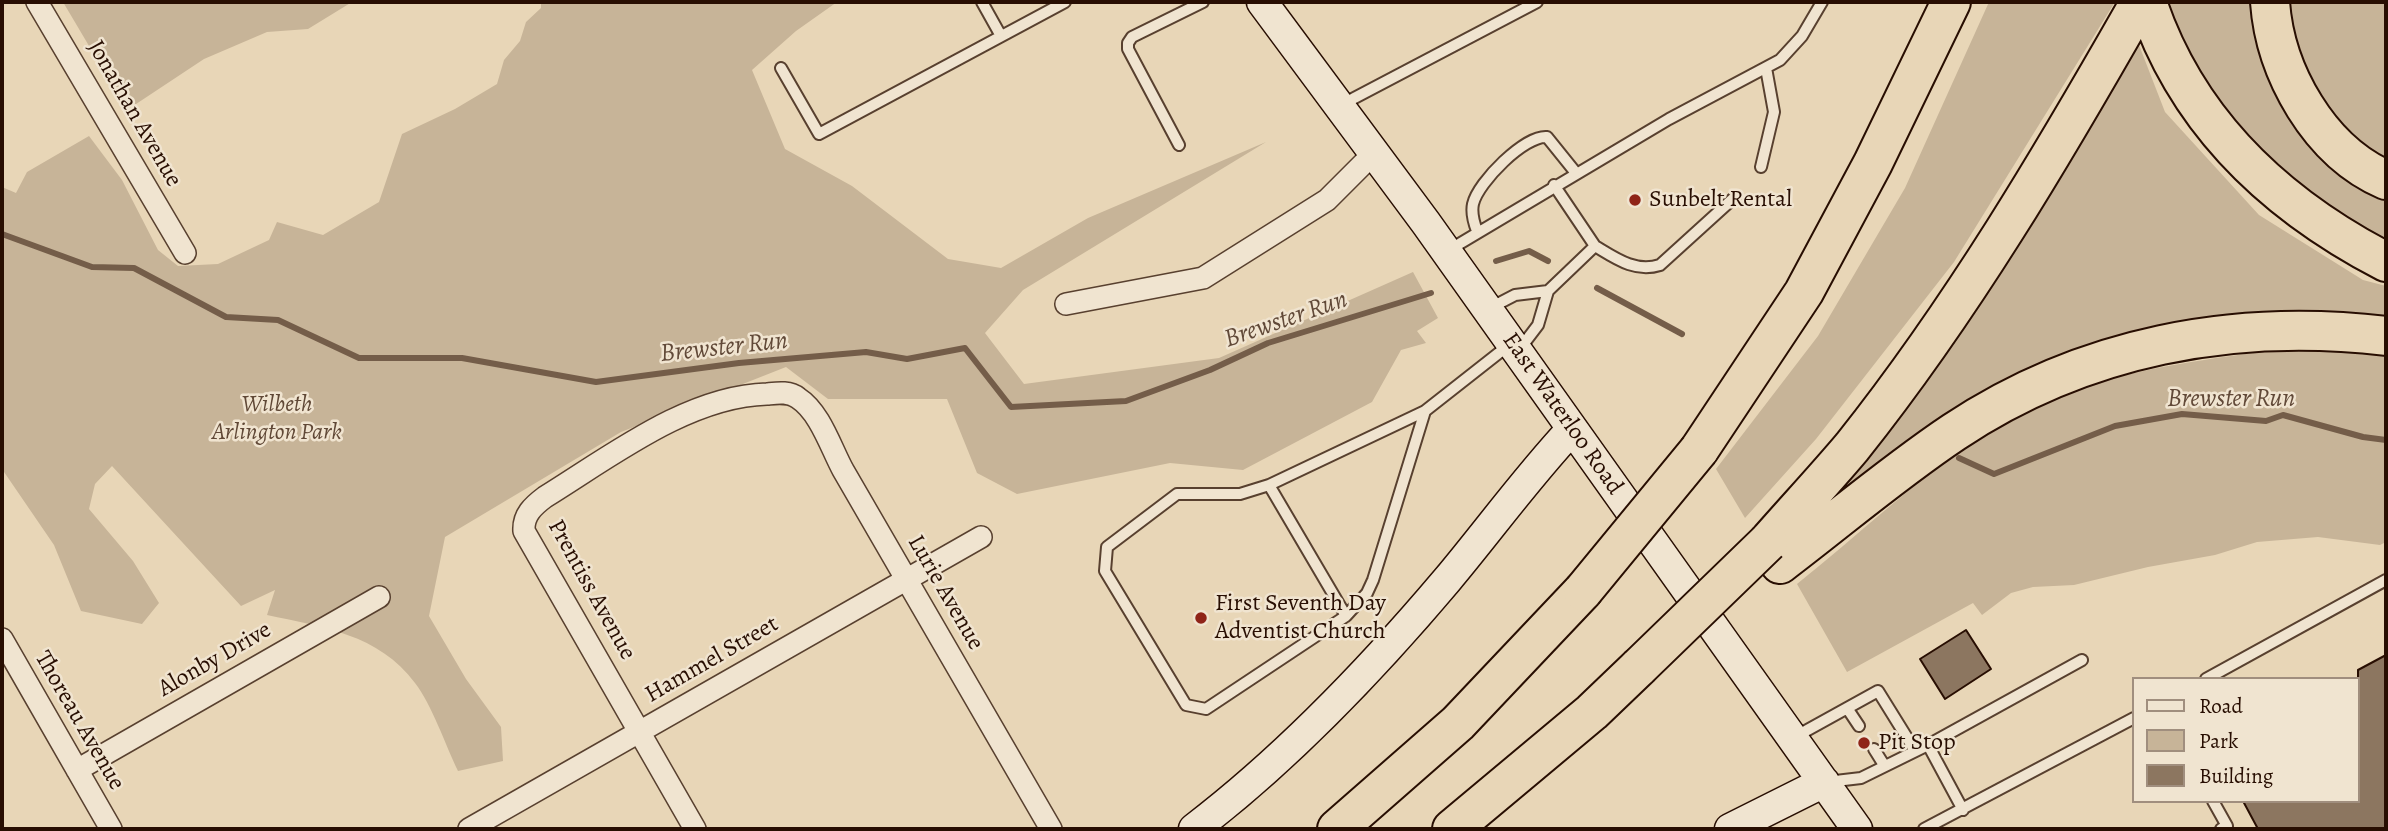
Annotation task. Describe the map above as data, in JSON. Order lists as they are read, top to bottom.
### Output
{
  "streets": {
    "main road": ["East Waterloo Road"],
    "street": [
      "Jonathan Avenue",
      "Prentiss Avenue",
      "Lurie Avenue",
      "Alonby Drive",
      "Hammel Street",
      "Thoreau Avenue"
    ]
  },
  "crossings": [
    ["Prentiss Avenue", "Lurie Avenue"],
    ["Prentiss Avenue", "Hammel Street"],
    ["Lurie Avenue", "Hammel Street"],
    ["Alonby Drive", "Thoreau Avenue"]
  ],
  "water": ["Brewster Run"],
  "parks": ["Wilbeth Arlington Park"],
  "places": ["Sunbelt Rental", "First Seventh Day Adventist Church", "Pit Stop"],
  "legend": ["Road", "Park", "Building"]
}
